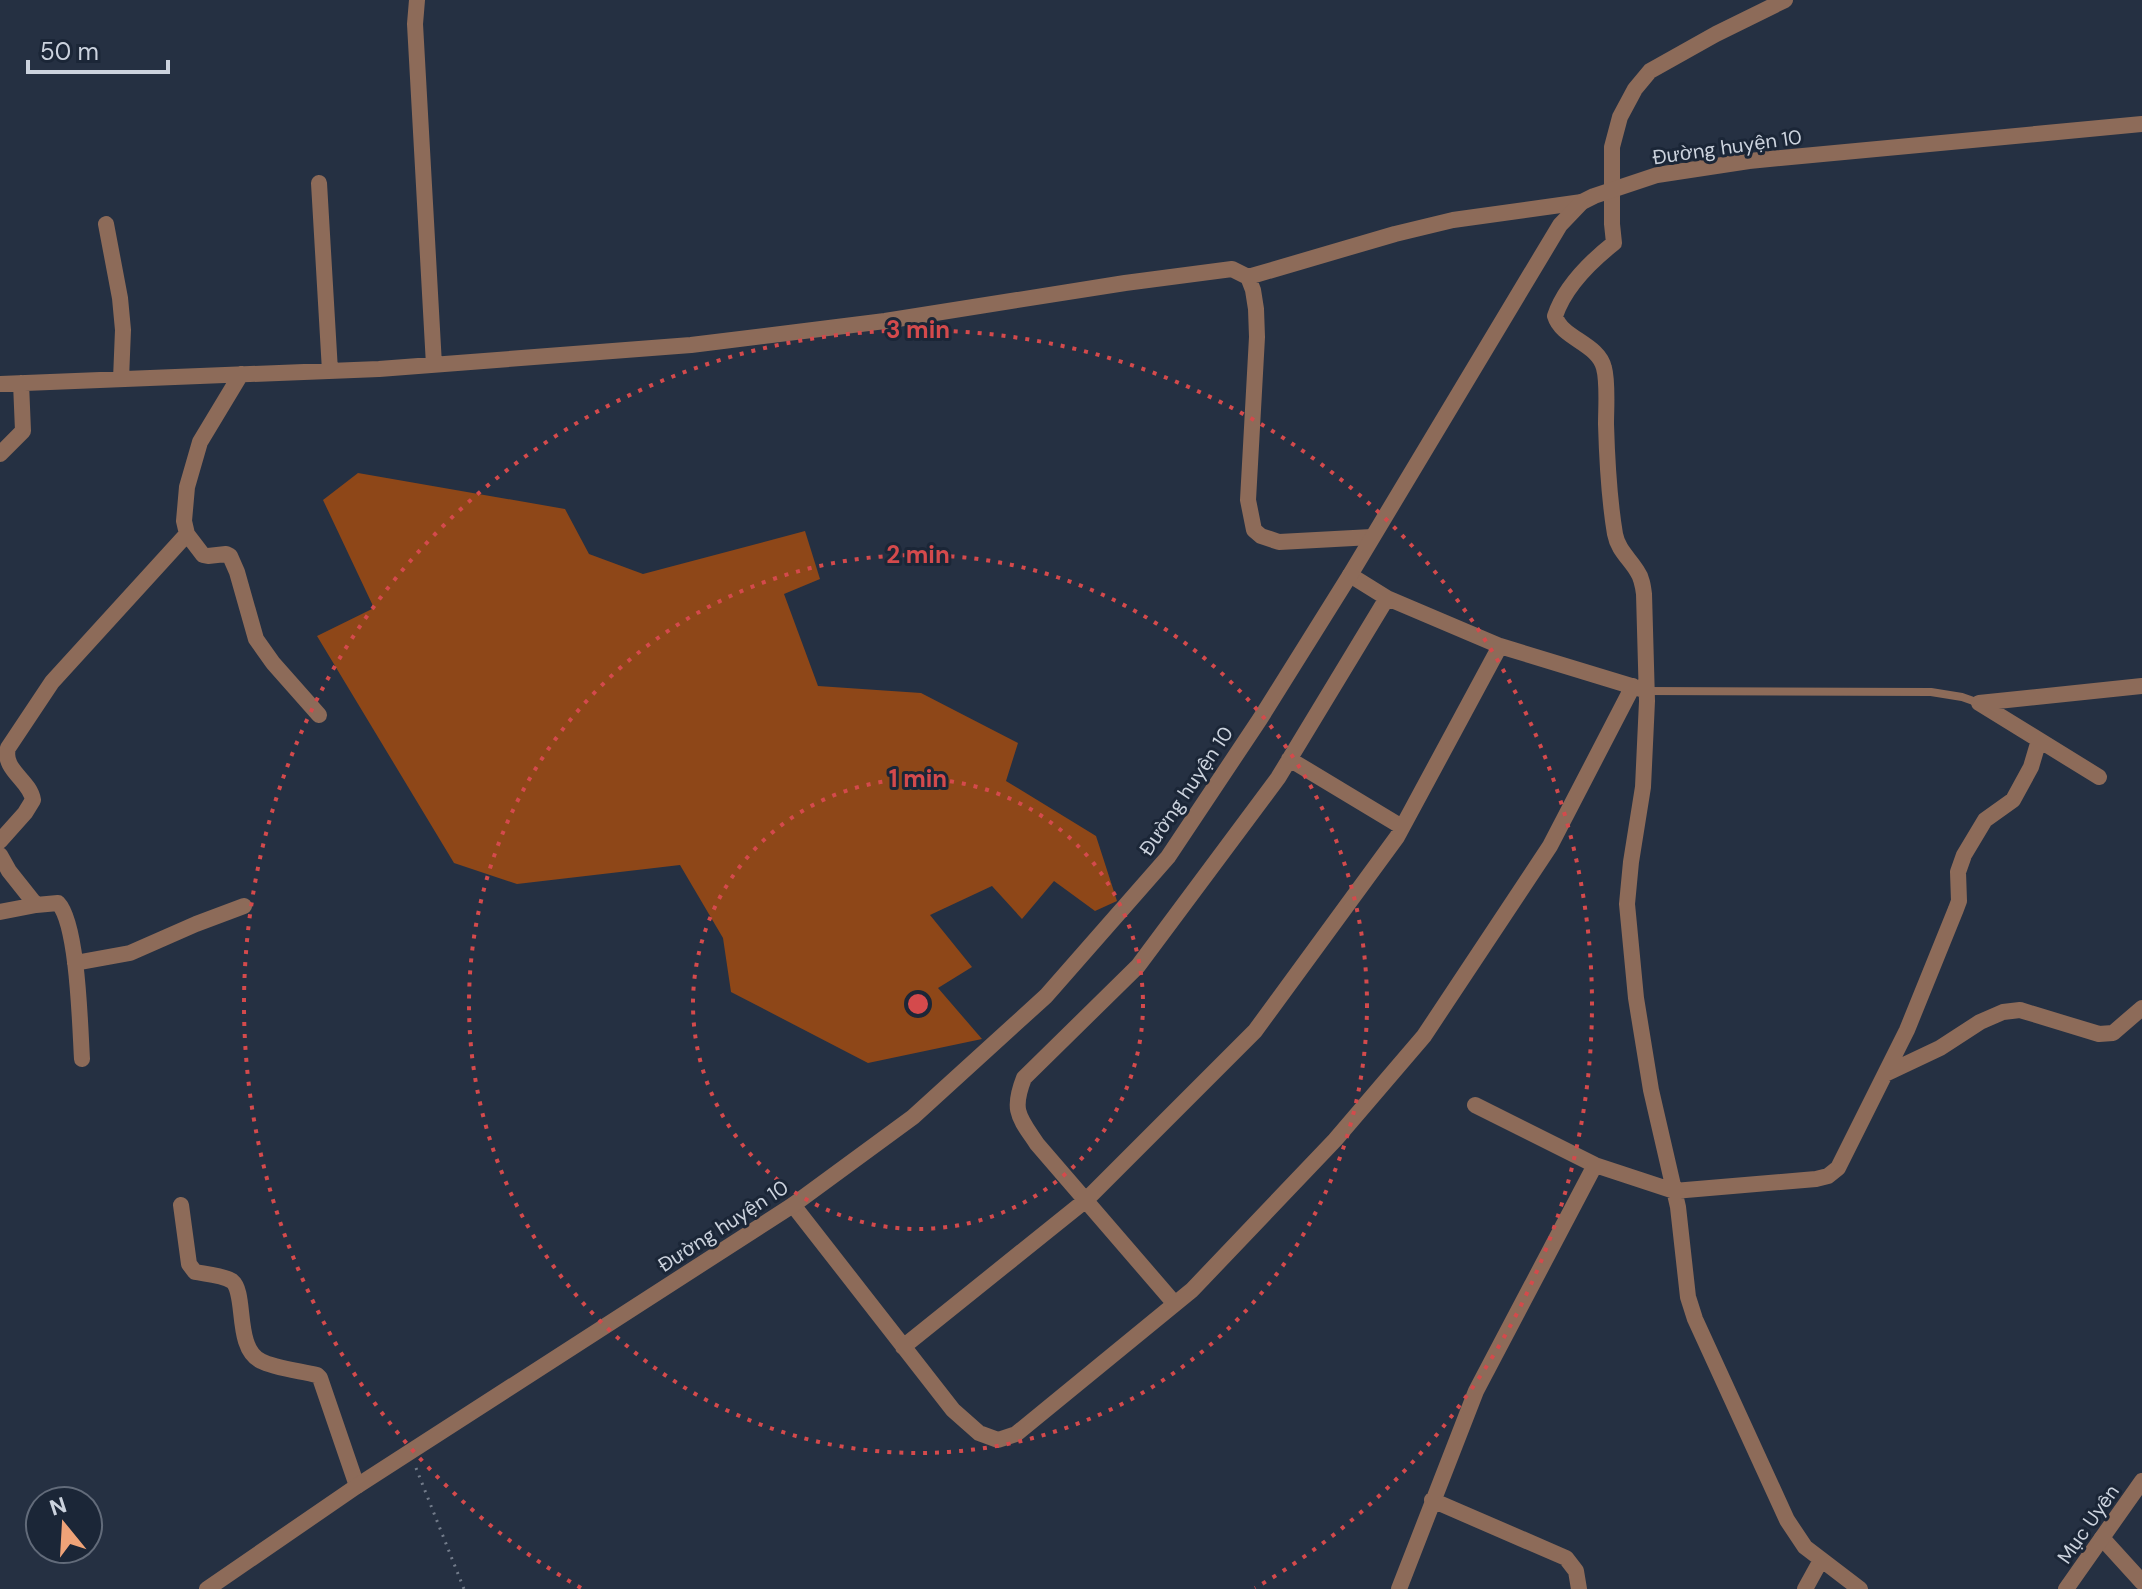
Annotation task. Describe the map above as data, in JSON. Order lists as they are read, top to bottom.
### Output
{
  "streets": {
    "street": ["Đường huyện 10", "Mục Uyên"]
  },
  "scale_bar": "50 m",
  "north": "top",
  "rings": ["3 min", "2 min", "1 min"]
}
